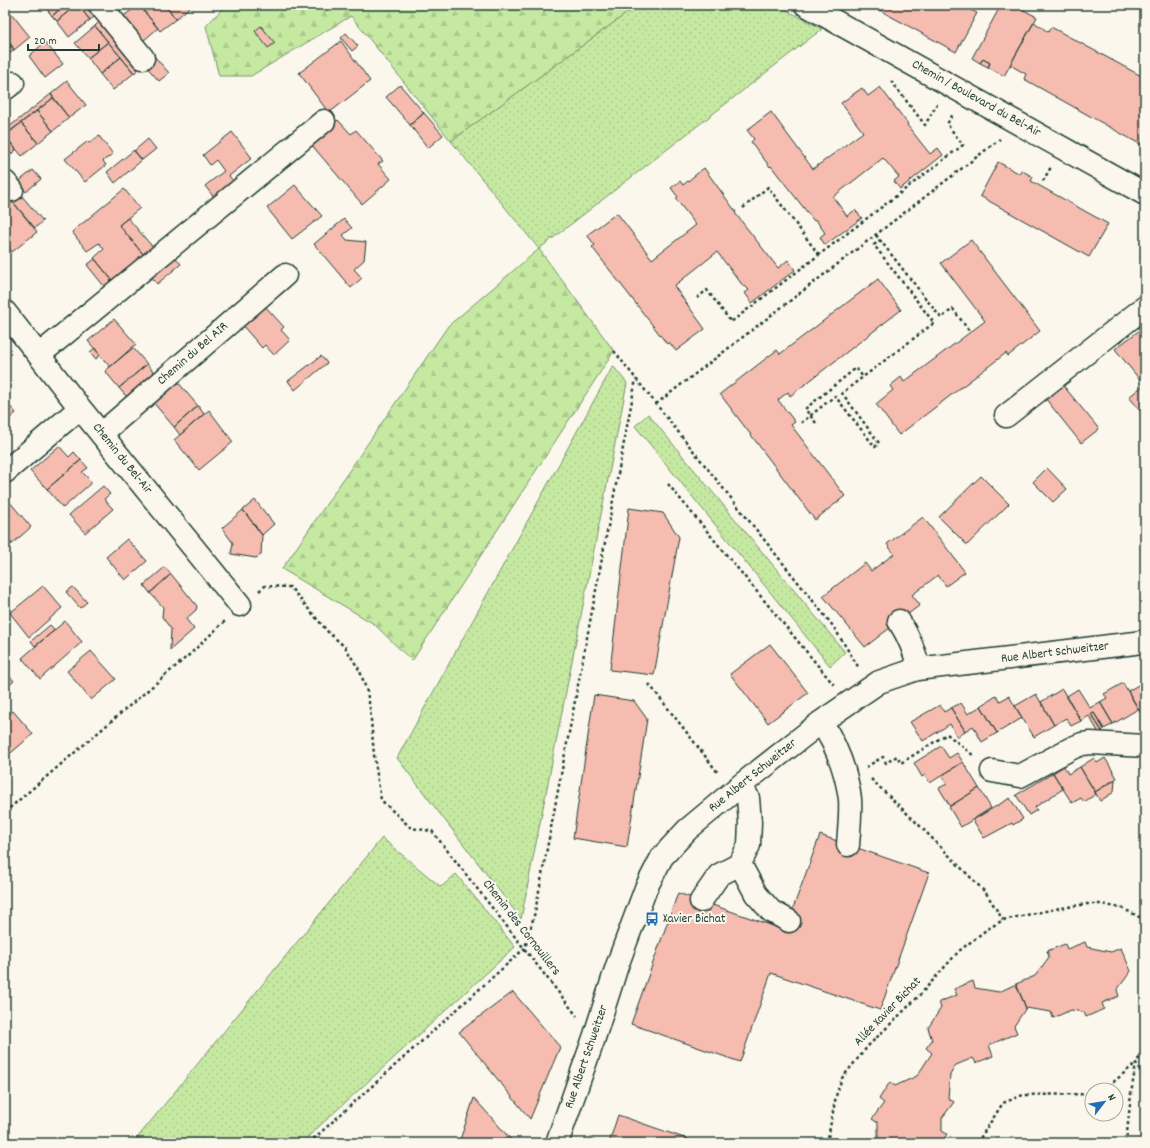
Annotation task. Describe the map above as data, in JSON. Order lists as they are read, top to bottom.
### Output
{
  "streets": {
    "street": [
      "Chemin / Boulevard du Bel-Air",
      "Chemin du Bel AIR",
      "Chemin du Bel-Air",
      "Rue Albert Schweitzer"
    ],
    "path": ["Chemin des Cornouillers", "Allée Xavier Bichat"]
  },
  "crossings": [
    ["Chemin du Bel AIR", "Chemin du Bel-Air"],
    ["Chemin du Bel-Air", "Chemin des Cornouillers"],
    ["Rue Albert Schweitzer", "Chemin des Cornouillers"]
  ],
  "places": {
    "bus stop": ["Xavier Bichat"]
  },
  "scale_bar": "20 m",
  "north": "top right"
}
